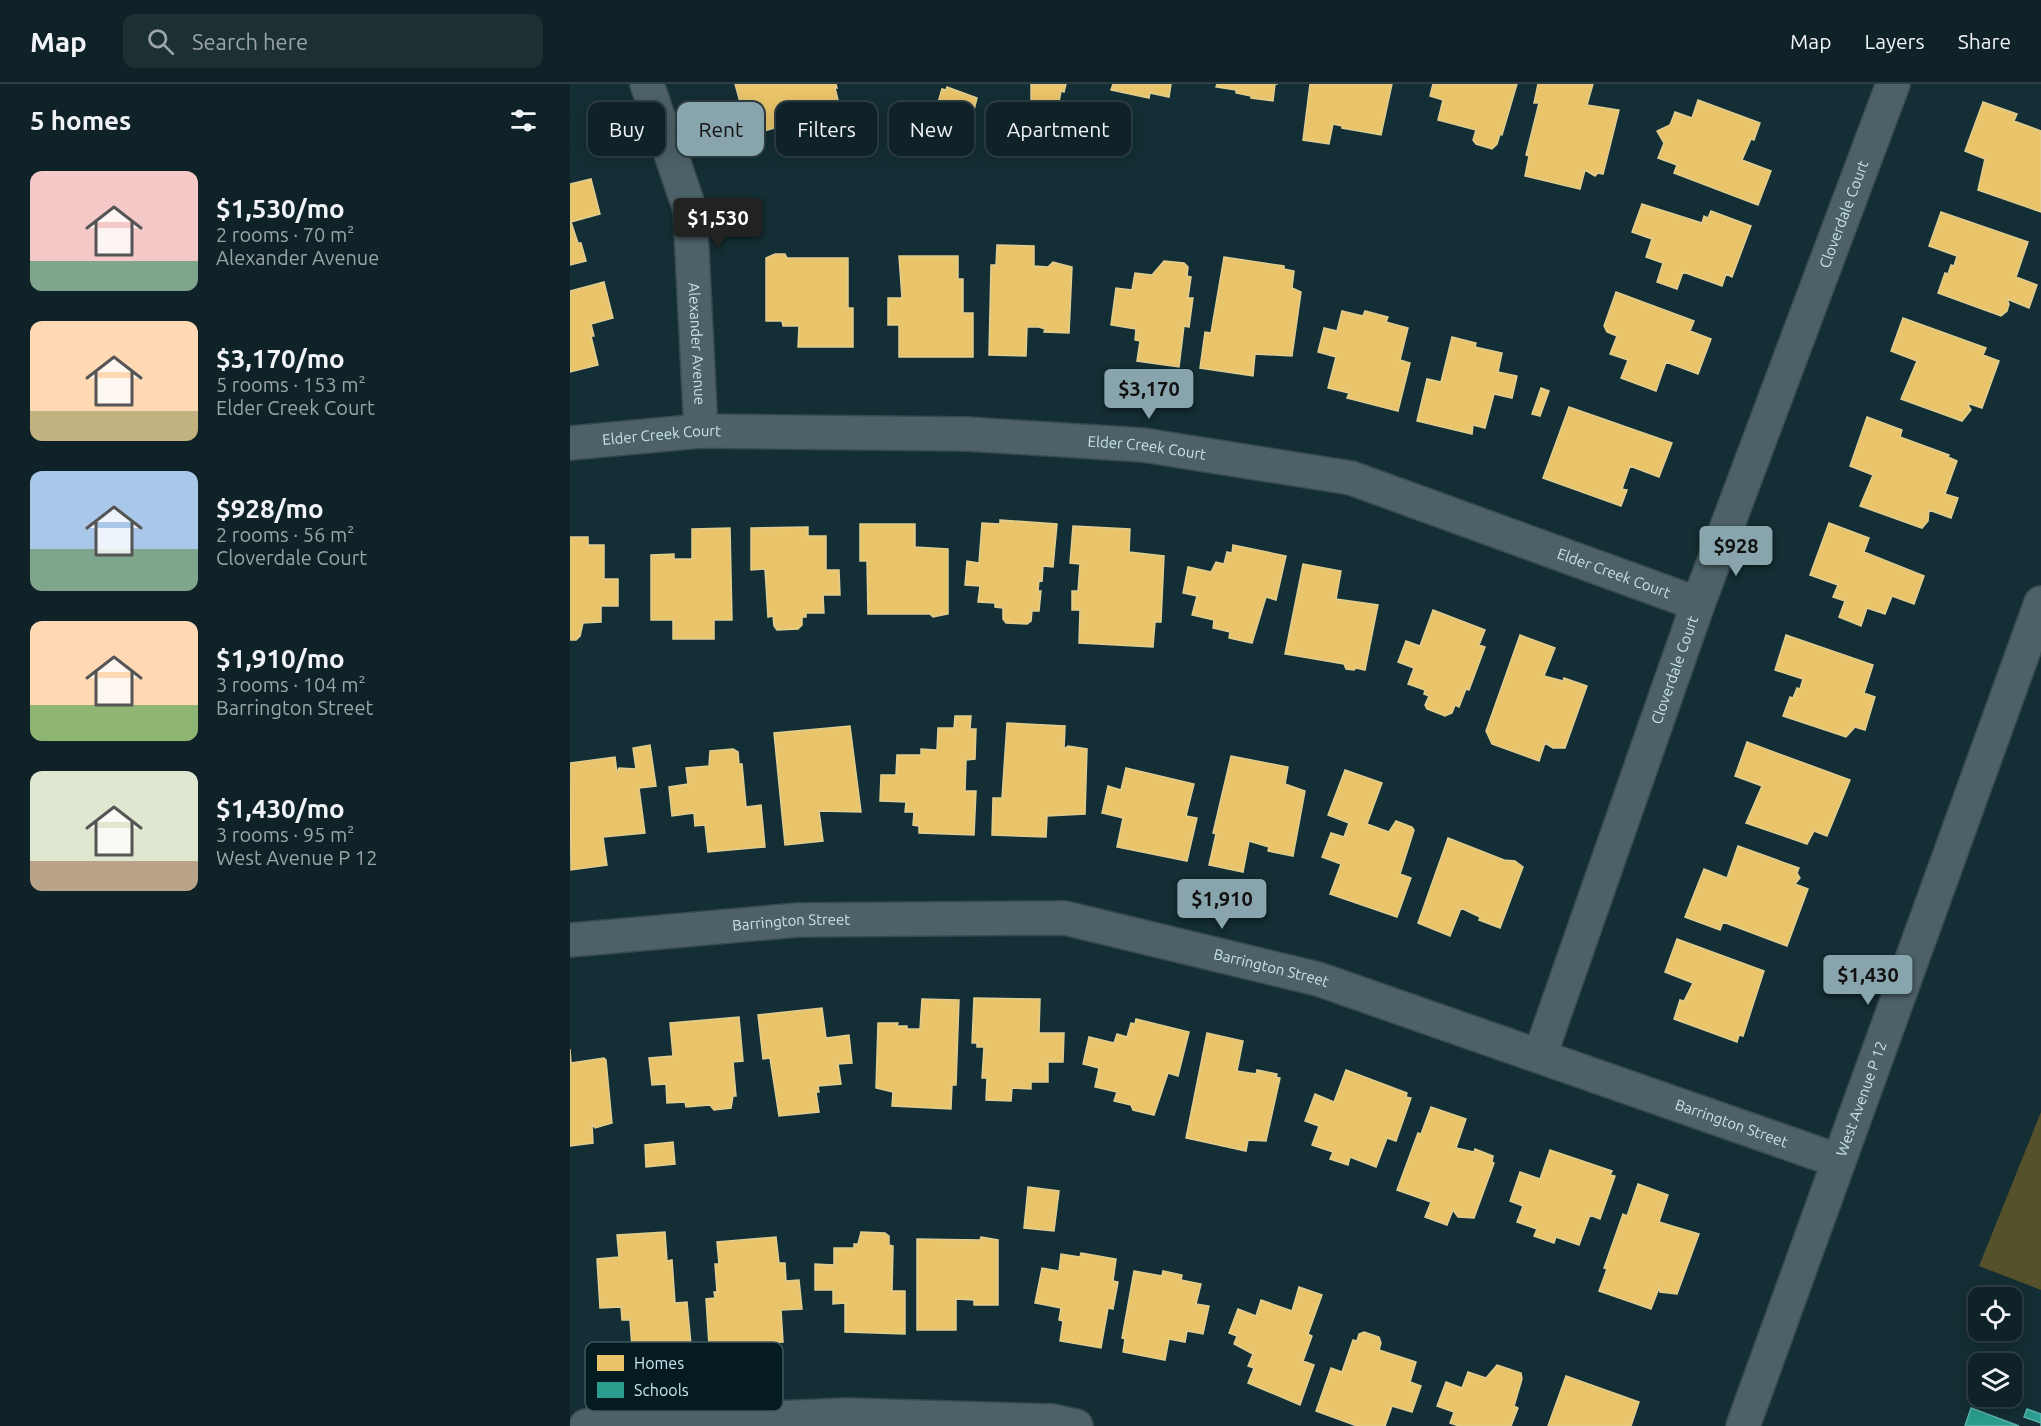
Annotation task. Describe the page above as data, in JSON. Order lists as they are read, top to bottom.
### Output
{
  "streets": {
    "street": [
      "Cloverdale Court",
      "Alexander Avenue",
      "Elder Creek Court",
      "Barrington Street",
      "West Avenue P 12"
    ]
  },
  "crossings": [
    ["Cloverdale Court", "Elder Creek Court"],
    ["Cloverdale Court", "Barrington Street"],
    ["Alexander Avenue", "Elder Creek Court"],
    ["Barrington Street", "West Avenue P 12"]
  ],
  "legend": ["Homes", "Schools"],
  "page": {
    "header": "Map",
    "search": "Search here",
    "nav": ["Map", "Layers", "Share"],
    "heading": "5 homes",
    "chip": [
      "Buy",
      "Rent",
      "Filters",
      "New",
      "Apartment"
    ],
    "list": [
      {
        "name": "$1,530/mo",
        "note": "2 rooms · 70 m² · Alexander Avenue"
      },
      {
        "name": "$3,170/mo",
        "note": "5 rooms · 153 m² · Elder Creek Court"
      },
      {
        "name": "$928/mo",
        "note": "2 rooms · 56 m² · Cloverdale Court"
      },
      {
        "name": "$1,910/mo",
        "note": "3 rooms · 104 m² · Barrington Street"
      },
      {
        "name": "$1,430/mo",
        "note": "3 rooms · 95 m² · West Avenue P 12"
      }
    ],
    "price": [
      "$1,530",
      "$3,170",
      "$928",
      "$1,910",
      "$1,430"
    ]
  }
}
